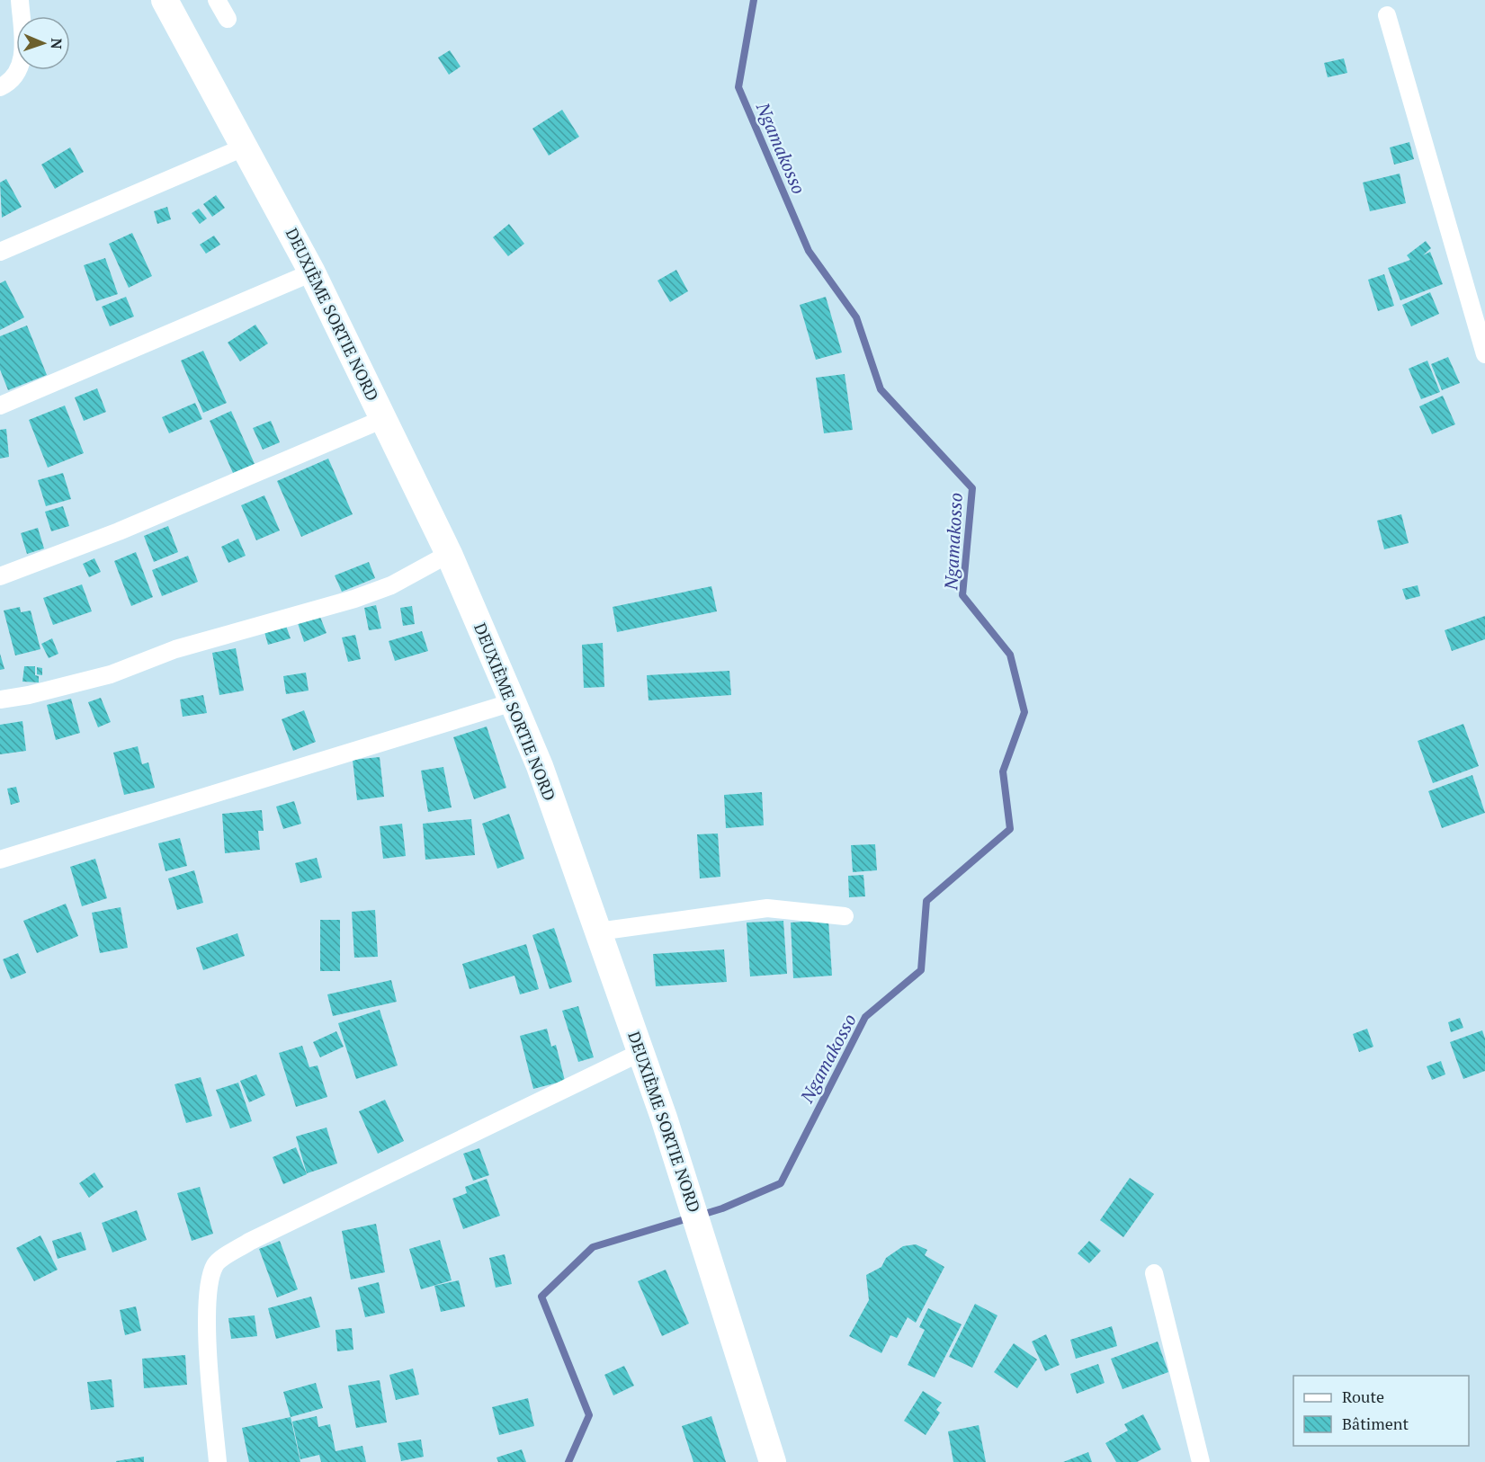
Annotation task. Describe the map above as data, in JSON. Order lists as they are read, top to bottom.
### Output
{
  "streets": {
    "main road": ["DEUXIÈME SORTIE NORD"]
  },
  "water": ["Ngamakosso"],
  "legend": ["Route", "Bâtiment"],
  "north": "right"
}
